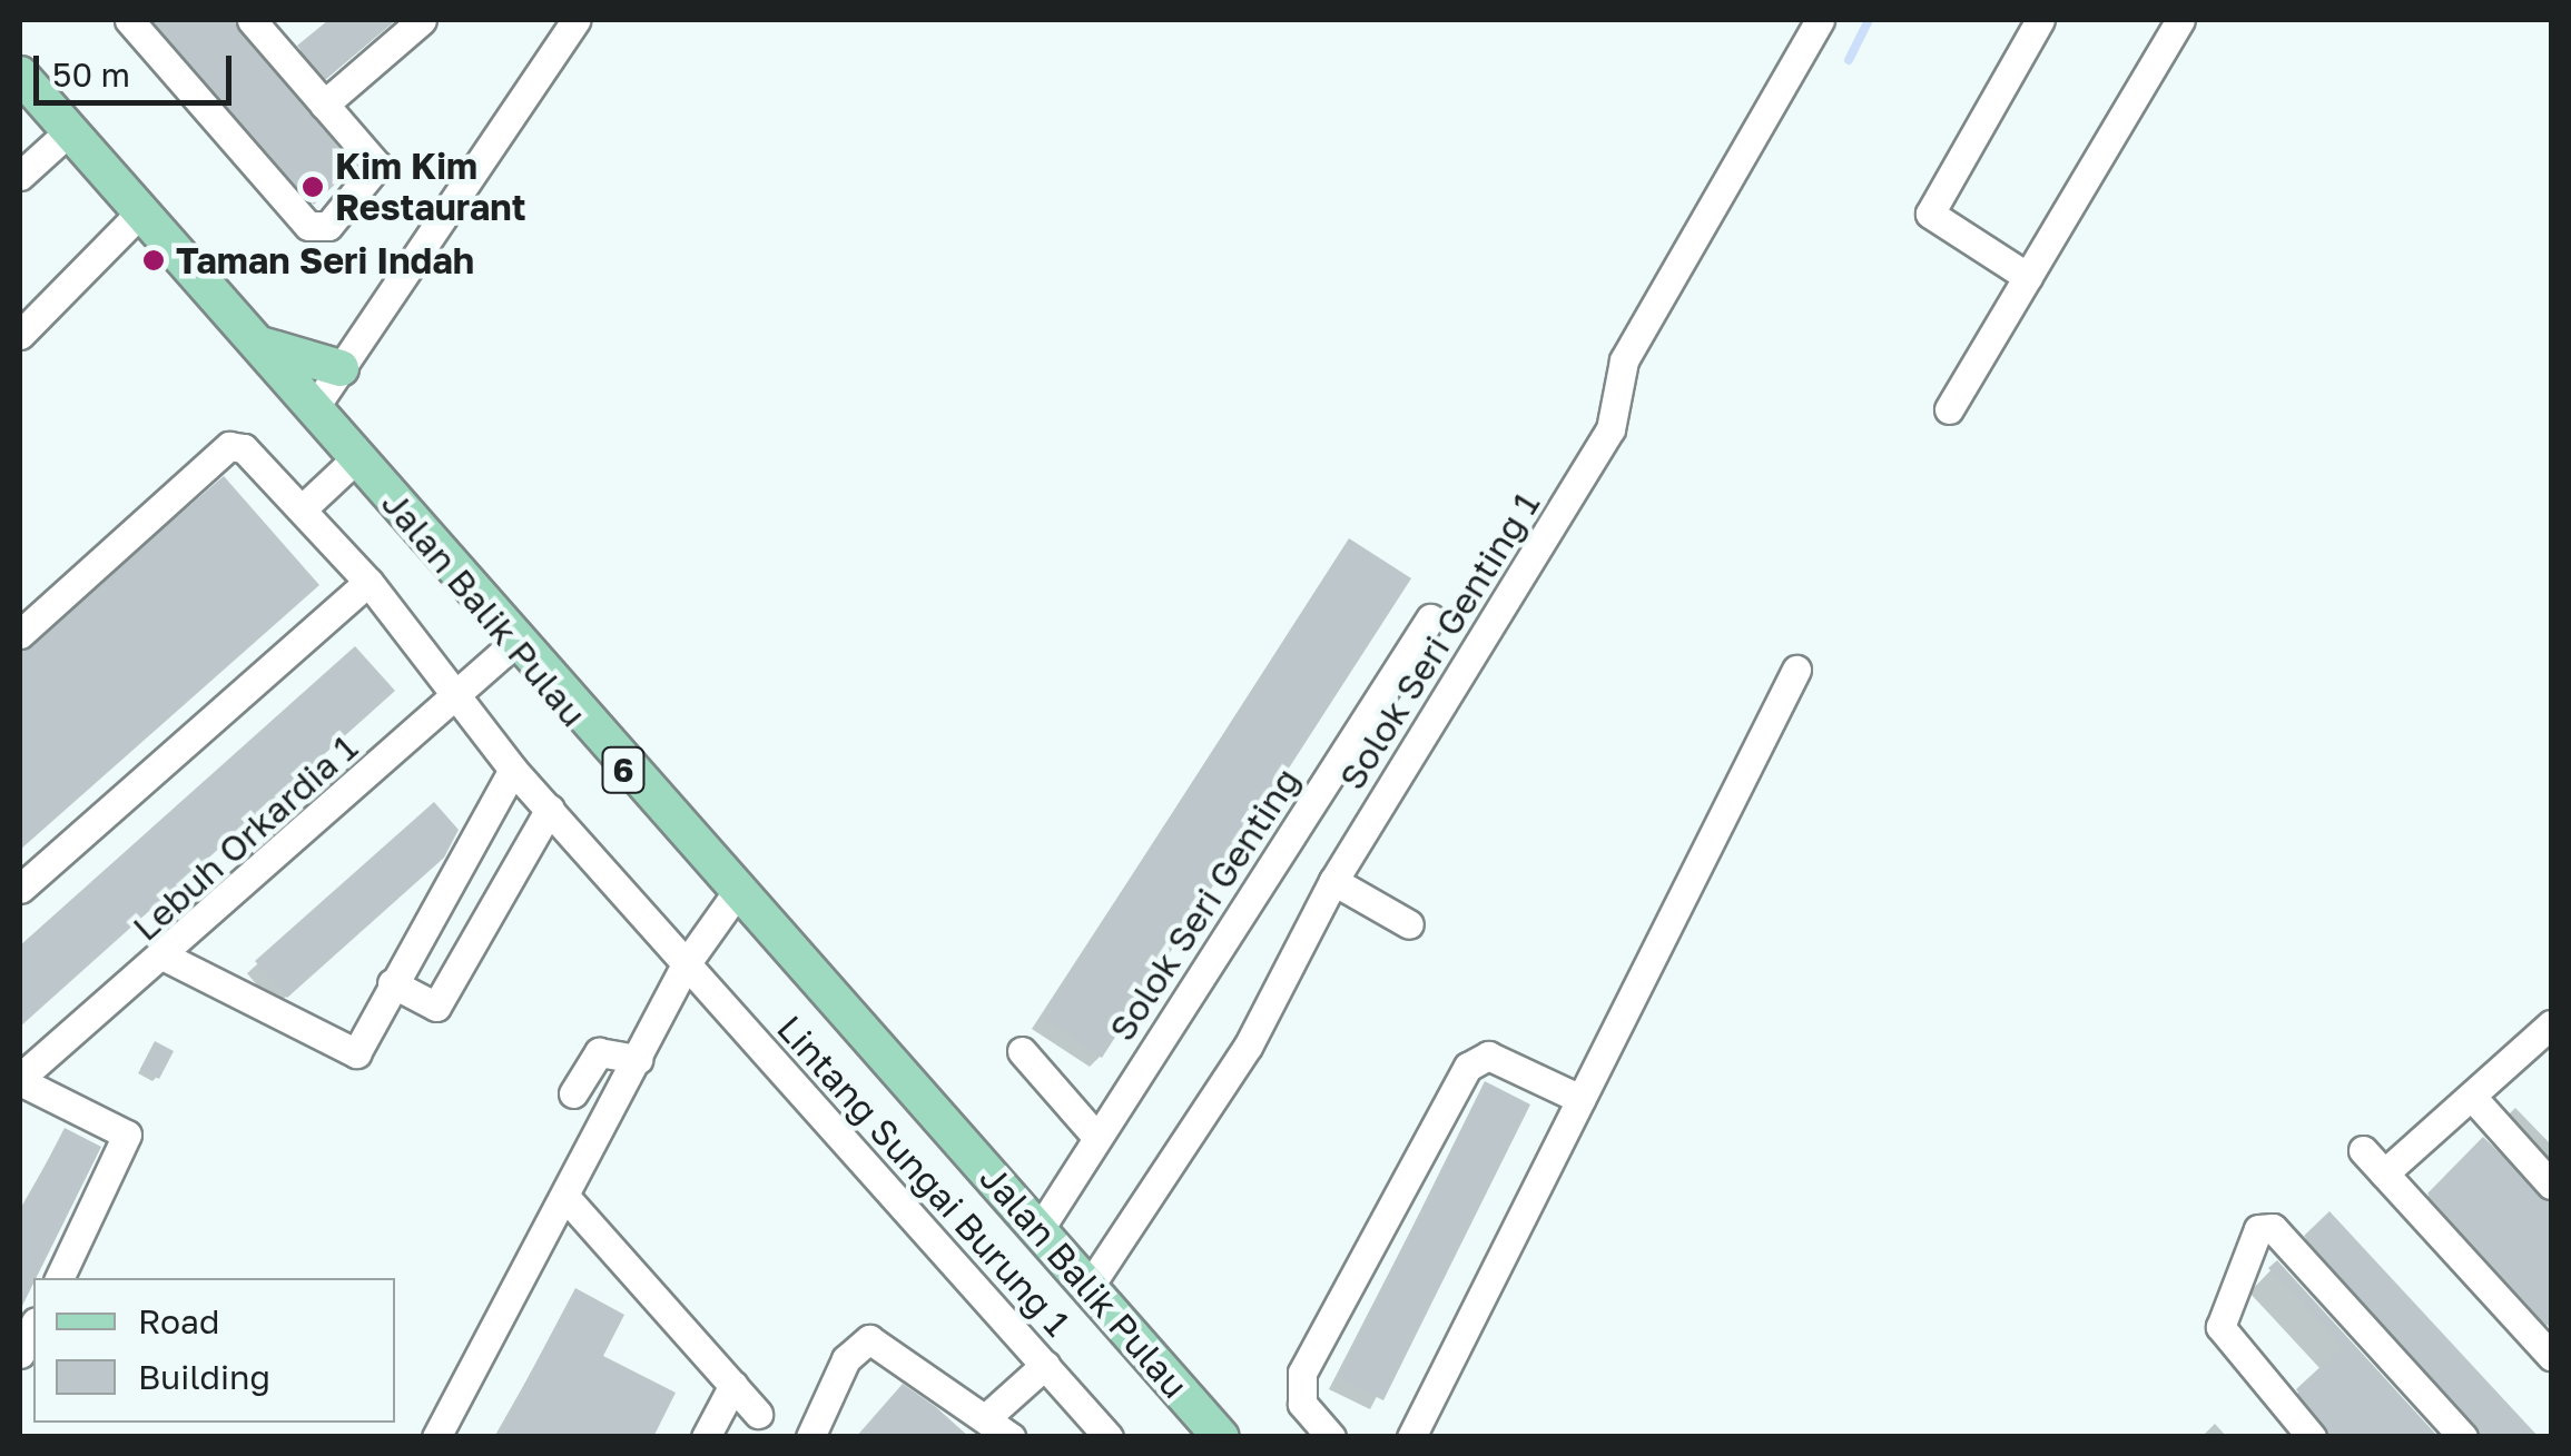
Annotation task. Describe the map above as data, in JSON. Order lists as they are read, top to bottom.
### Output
{
  "streets": {
    "main road": ["Jalan Balik Pulau", "6"],
    "street": [
      "Solok Seri Genting 1",
      "Lebuh Orkardia 1",
      "Solok Seri Genting",
      "Lintang Sungai Burung 1"
    ]
  },
  "crossings": [
    ["Jalan Balik Pulau", "Solok Seri Genting 1"],
    ["Jalan Balik Pulau", "Lebuh Orkardia 1"],
    ["Jalan Balik Pulau", "Solok Seri Genting"],
    ["Lebuh Orkardia 1", "Lintang Sungai Burung 1"]
  ],
  "places": ["Kim Kim Restaurant", "Taman Seri Indah"],
  "legend": ["Road", "Building"],
  "scale_bar": "50 m"
}
